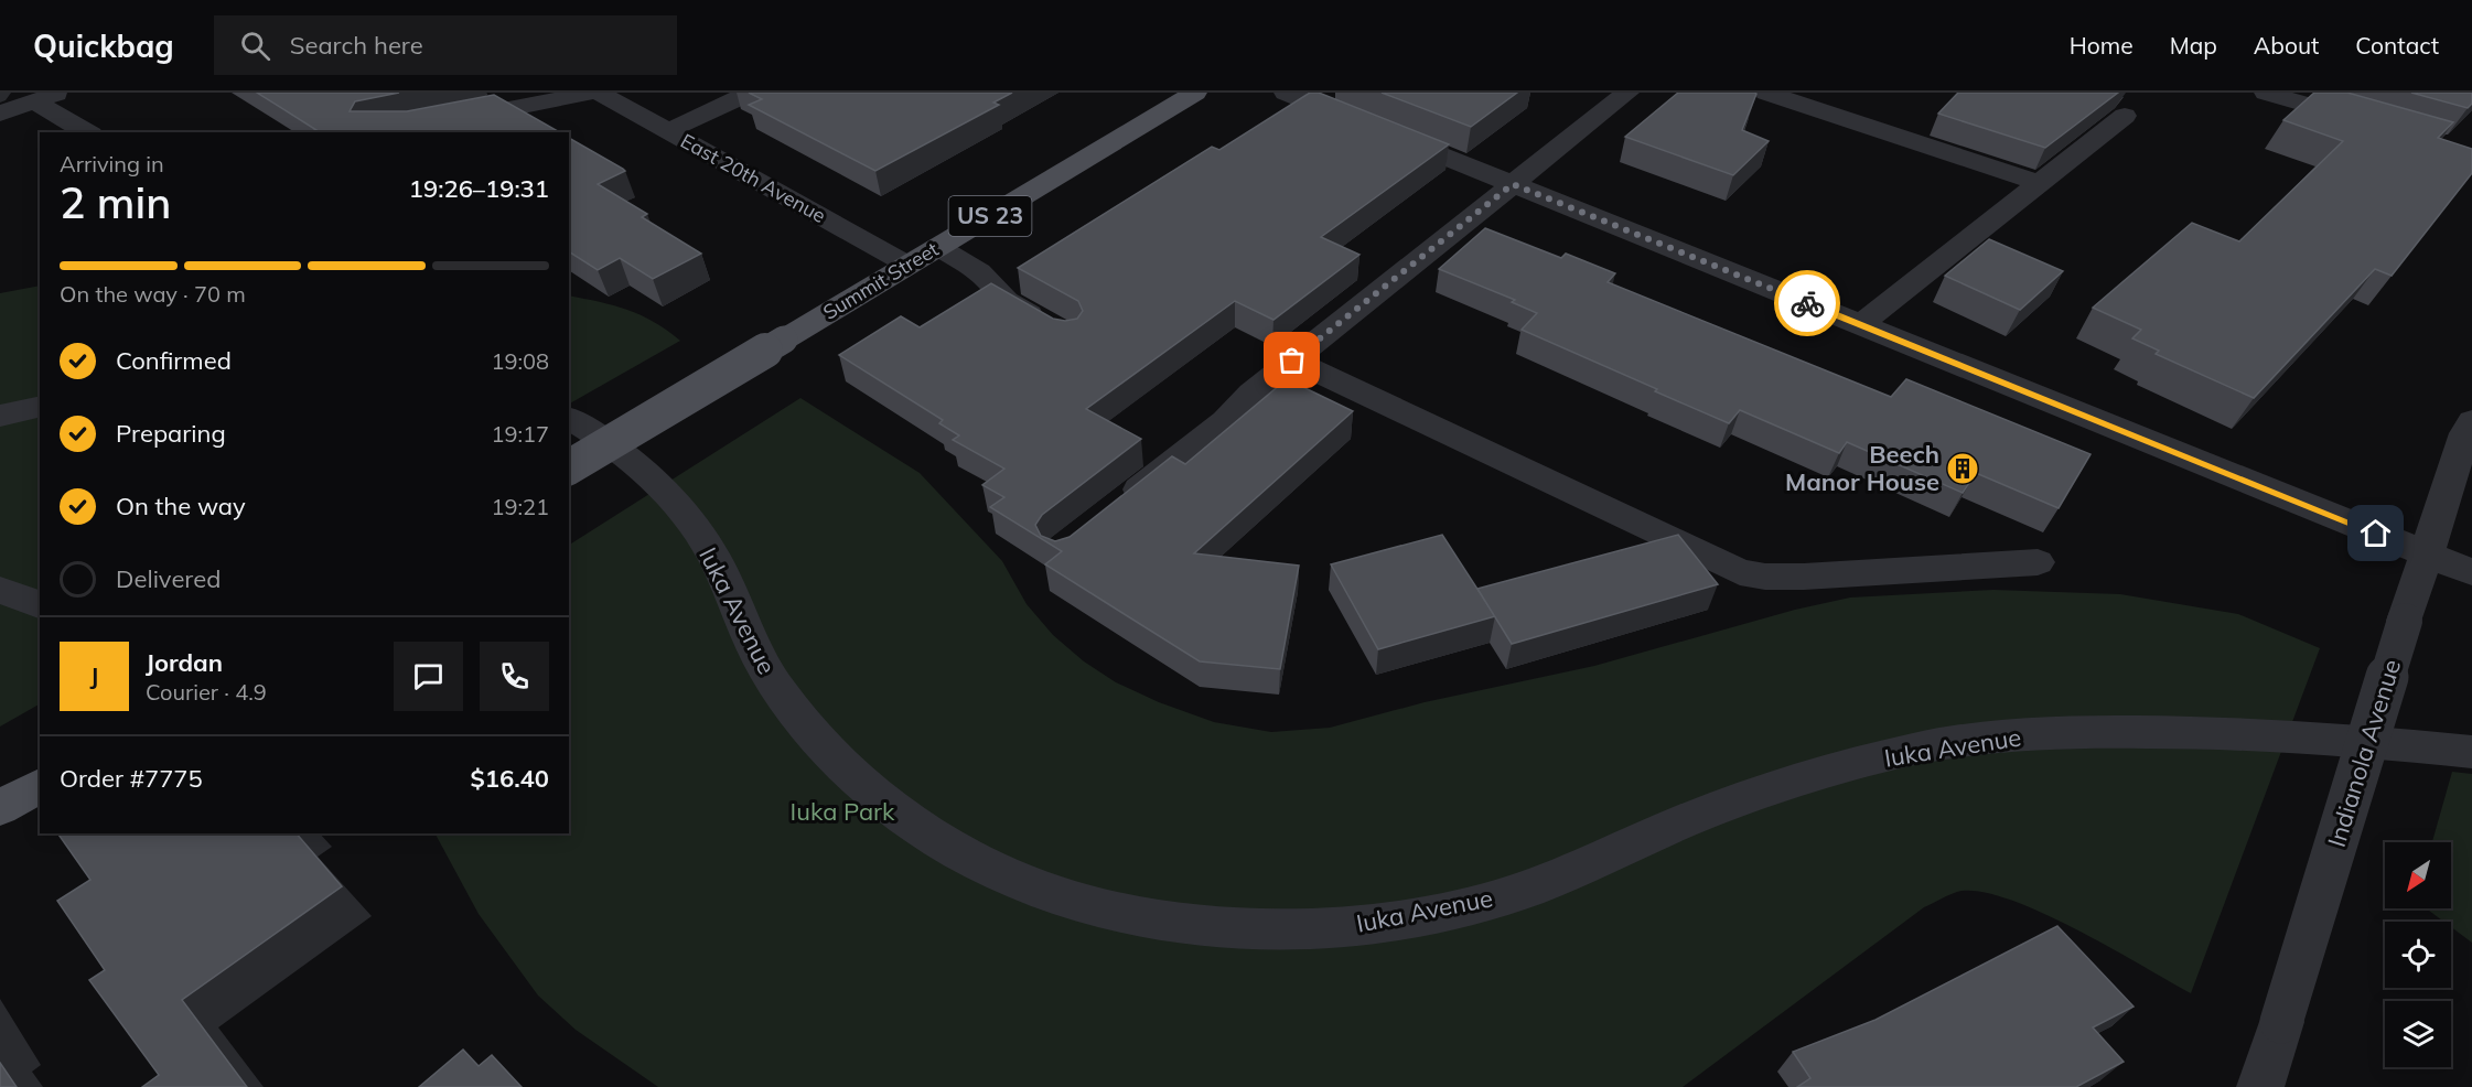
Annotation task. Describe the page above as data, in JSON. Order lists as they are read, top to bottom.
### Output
{
  "streets": {
    "main road": ["US 23", "Summit Street"],
    "street": ["East 20th Avenue", "Iuka Avenue", "Indianola Avenue"]
  },
  "crossings": [
    ["East 20th Avenue", "Summit Street"]
  ],
  "parks": ["Iuka Park"],
  "places": {
    "building": ["Beech Manor House"]
  },
  "north": "bottom left",
  "page": {
    "header": "Quickbag",
    "search": "Search here",
    "nav": [
      "Home",
      "Map",
      "About",
      "Contact"
    ],
    "heading": ["2 min", "Arriving in", "19:26–19:31"],
    "panel": [
      "Jordan",
      "Courier · 4.9",
      "Order #7775",
      "$16.40"
    ],
    "bar": "On the way · 70 m",
    "list": [
      ["Confirmed", "19:08"],
      ["Preparing", "19:17"],
      ["On the way", "19:21"],
      "Delivered"
    ],
    "round": "J"
  }
}
